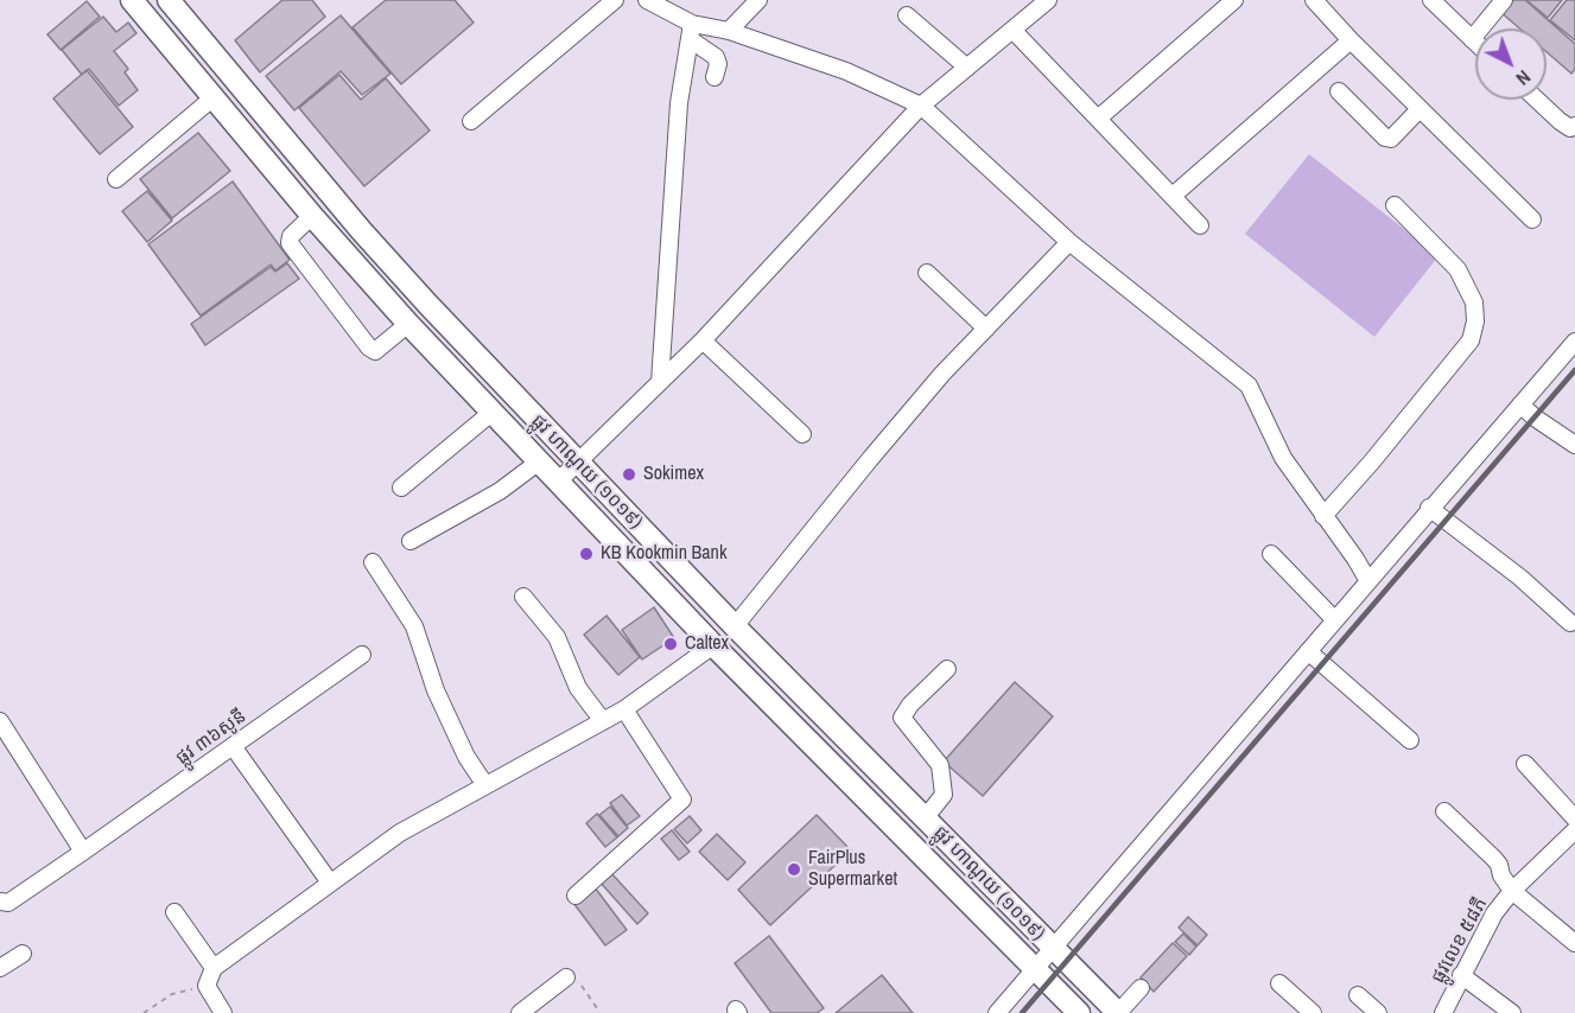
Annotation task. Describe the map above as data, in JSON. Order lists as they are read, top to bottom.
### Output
{
  "streets": {
    "main road": ["ផ្លូវ ហាណូយ (១០១៩)"],
    "street": ["ផ្លូវ ៣៦សូនី", "ផ្លូវលេខ ៥៨ភី"]
  },
  "places": [
    "Sokimex",
    "KB Kookmin Bank",
    "Caltex",
    "FairPlus Supermarket"
  ],
  "north": "bottom right"
}
